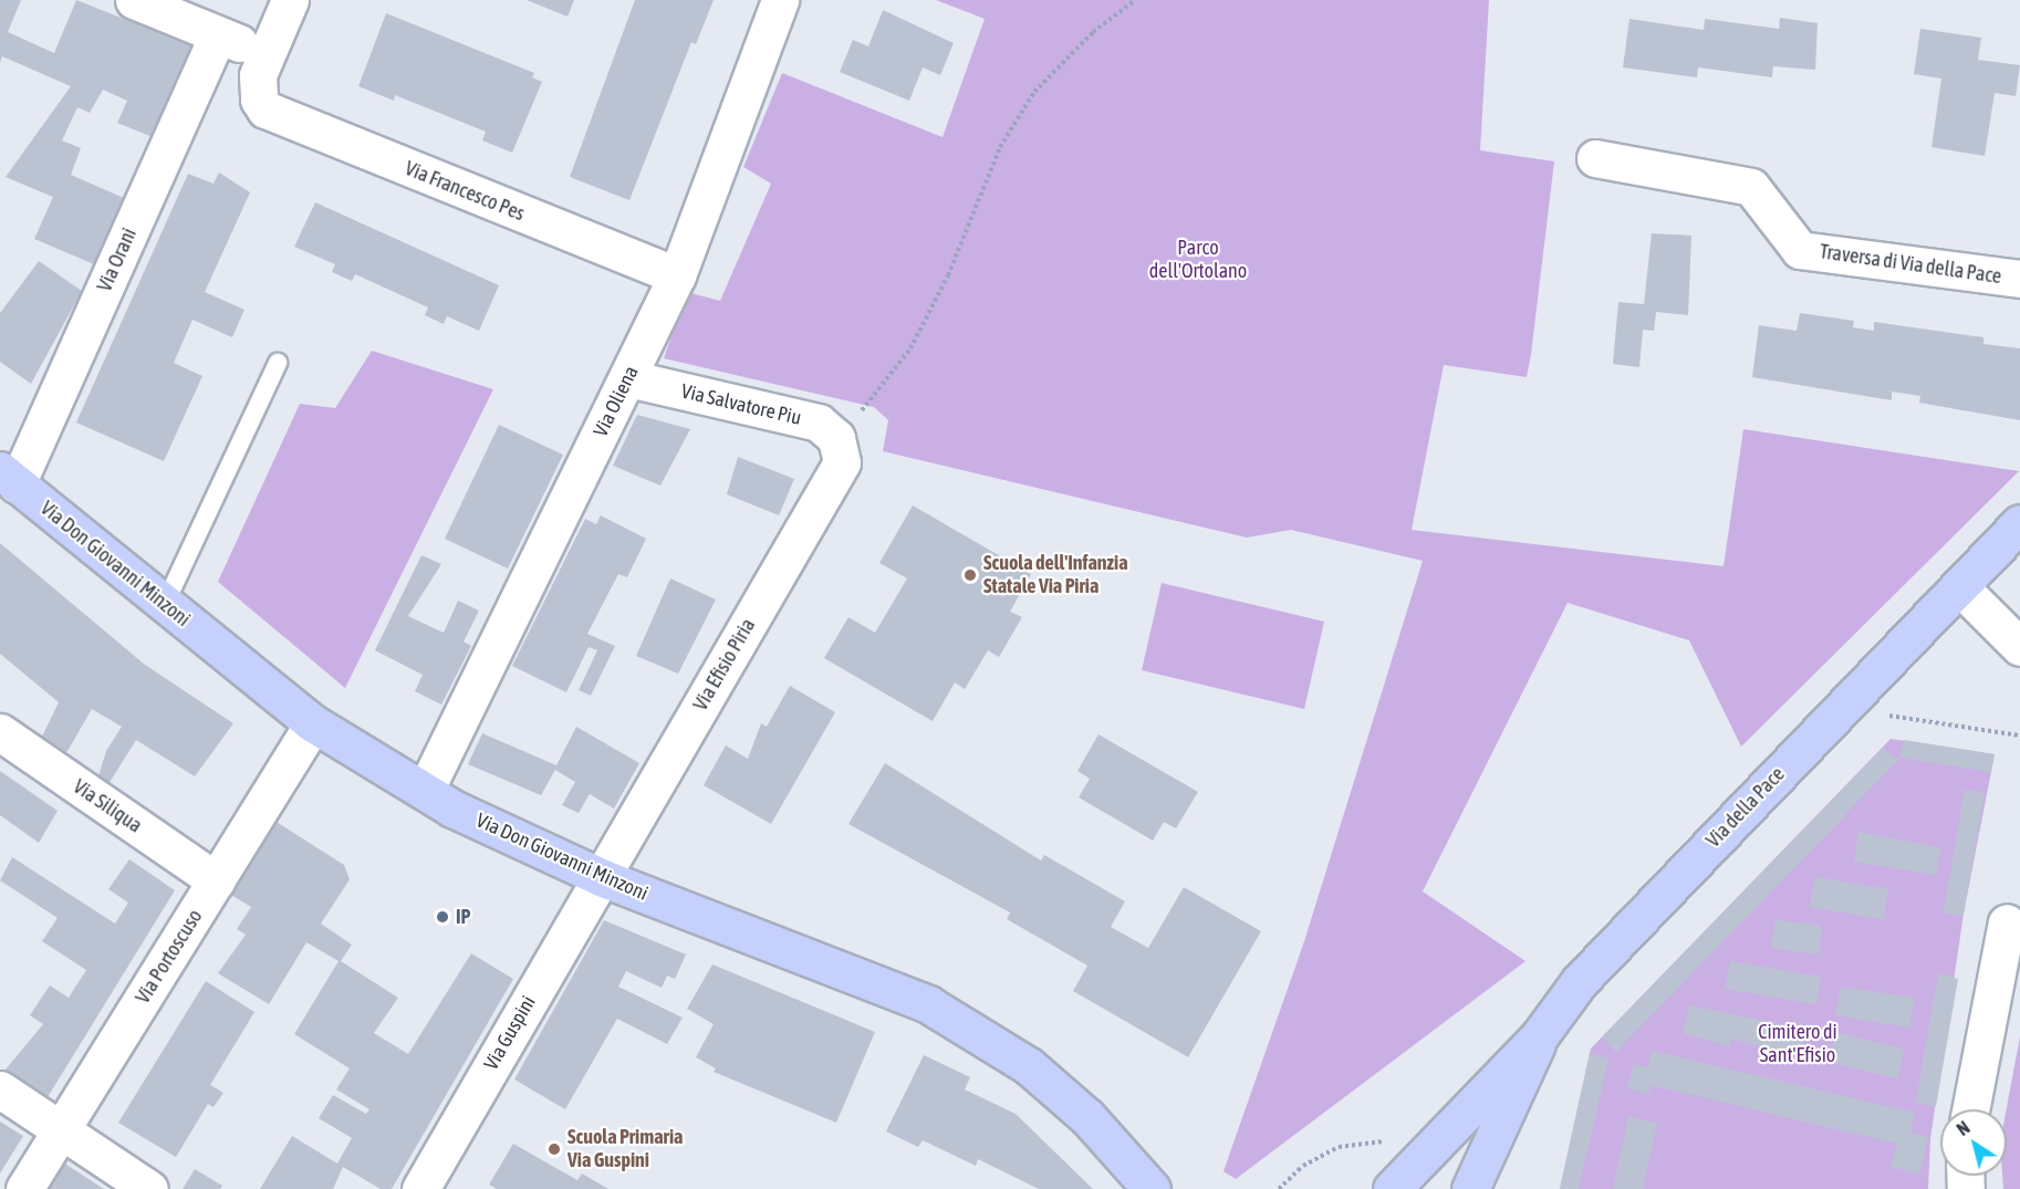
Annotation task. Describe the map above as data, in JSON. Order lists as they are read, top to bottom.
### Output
{
  "streets": {
    "street": [
      "Via Francesco Pes",
      "Via Orani",
      "Traversa di Via della Pace",
      "Via Oliena",
      "Via Salvatore Piu",
      "Via Don Giovanni Minzoni",
      "Via Efisio Piria",
      "Via Siliqua",
      "Via della Pace",
      "Via Portoscuso",
      "Via Guspini"
    ]
  },
  "crossings": [
    ["Via Francesco Pes", "Via Oliena"],
    ["Via Orani", "Via Don Giovanni Minzoni"],
    ["Via Oliena", "Via Salvatore Piu"],
    ["Via Oliena", "Via Don Giovanni Minzoni"],
    ["Via Salvatore Piu", "Via Efisio Piria"],
    ["Via Don Giovanni Minzoni", "Via Efisio Piria"],
    ["Via Don Giovanni Minzoni", "Via Portoscuso"],
    ["Via Don Giovanni Minzoni", "Via Guspini"],
    ["Via Efisio Piria", "Via Guspini"],
    ["Via Siliqua", "Via Portoscuso"]
  ],
  "parks": ["Parco dell'Ortolano", "Cimitero di Sant'Efisio"],
  "places": ["Scuola dell'Infanzia Statale Via Piria", "IP", "Scuola Primaria Via Guspini"],
  "north": "top left"
}
